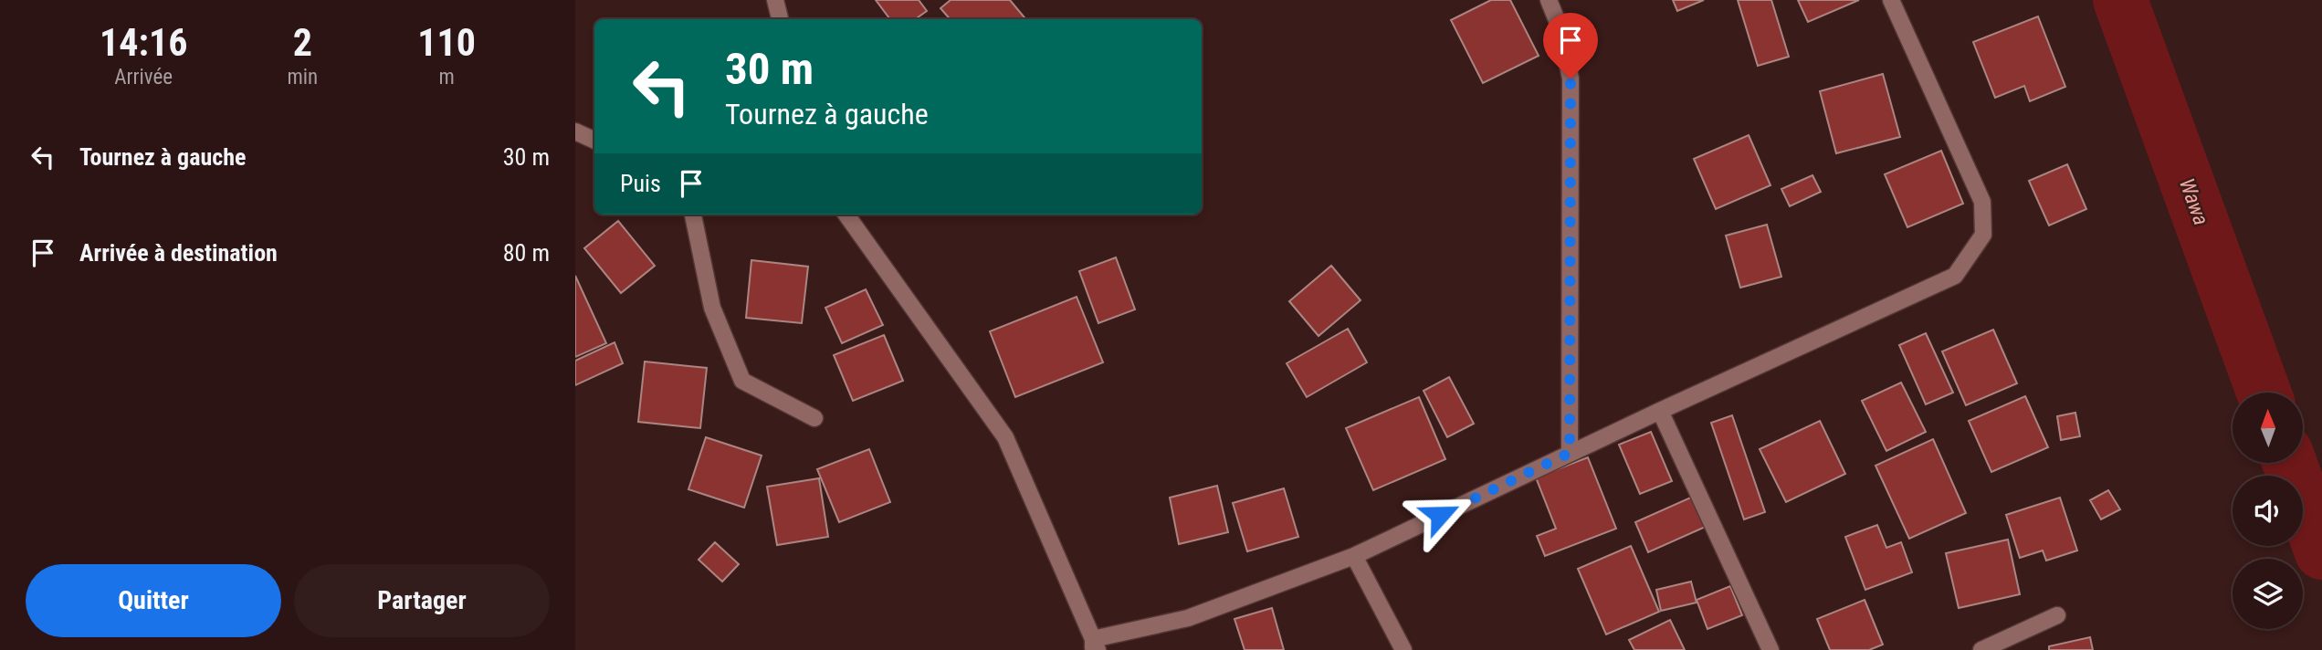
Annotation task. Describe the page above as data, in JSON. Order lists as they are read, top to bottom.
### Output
{
  "water": ["Wawa"],
  "north": "top",
  "page": {
    "eta": [
      "14:16",
      "Arrivée",
      "2",
      "min",
      "110",
      "m"
    ],
    "turn": ["30 m", "Tournez à gauche"],
    "list": [
      {
        "name": "Tournez à gauche",
        "value": "30 m"
      },
      {
        "name": "Arrivée à destination",
        "value": "80 m"
      }
    ],
    "then": "Puis",
    "buttons": ["Quitter", "Partager"]
  }
}
